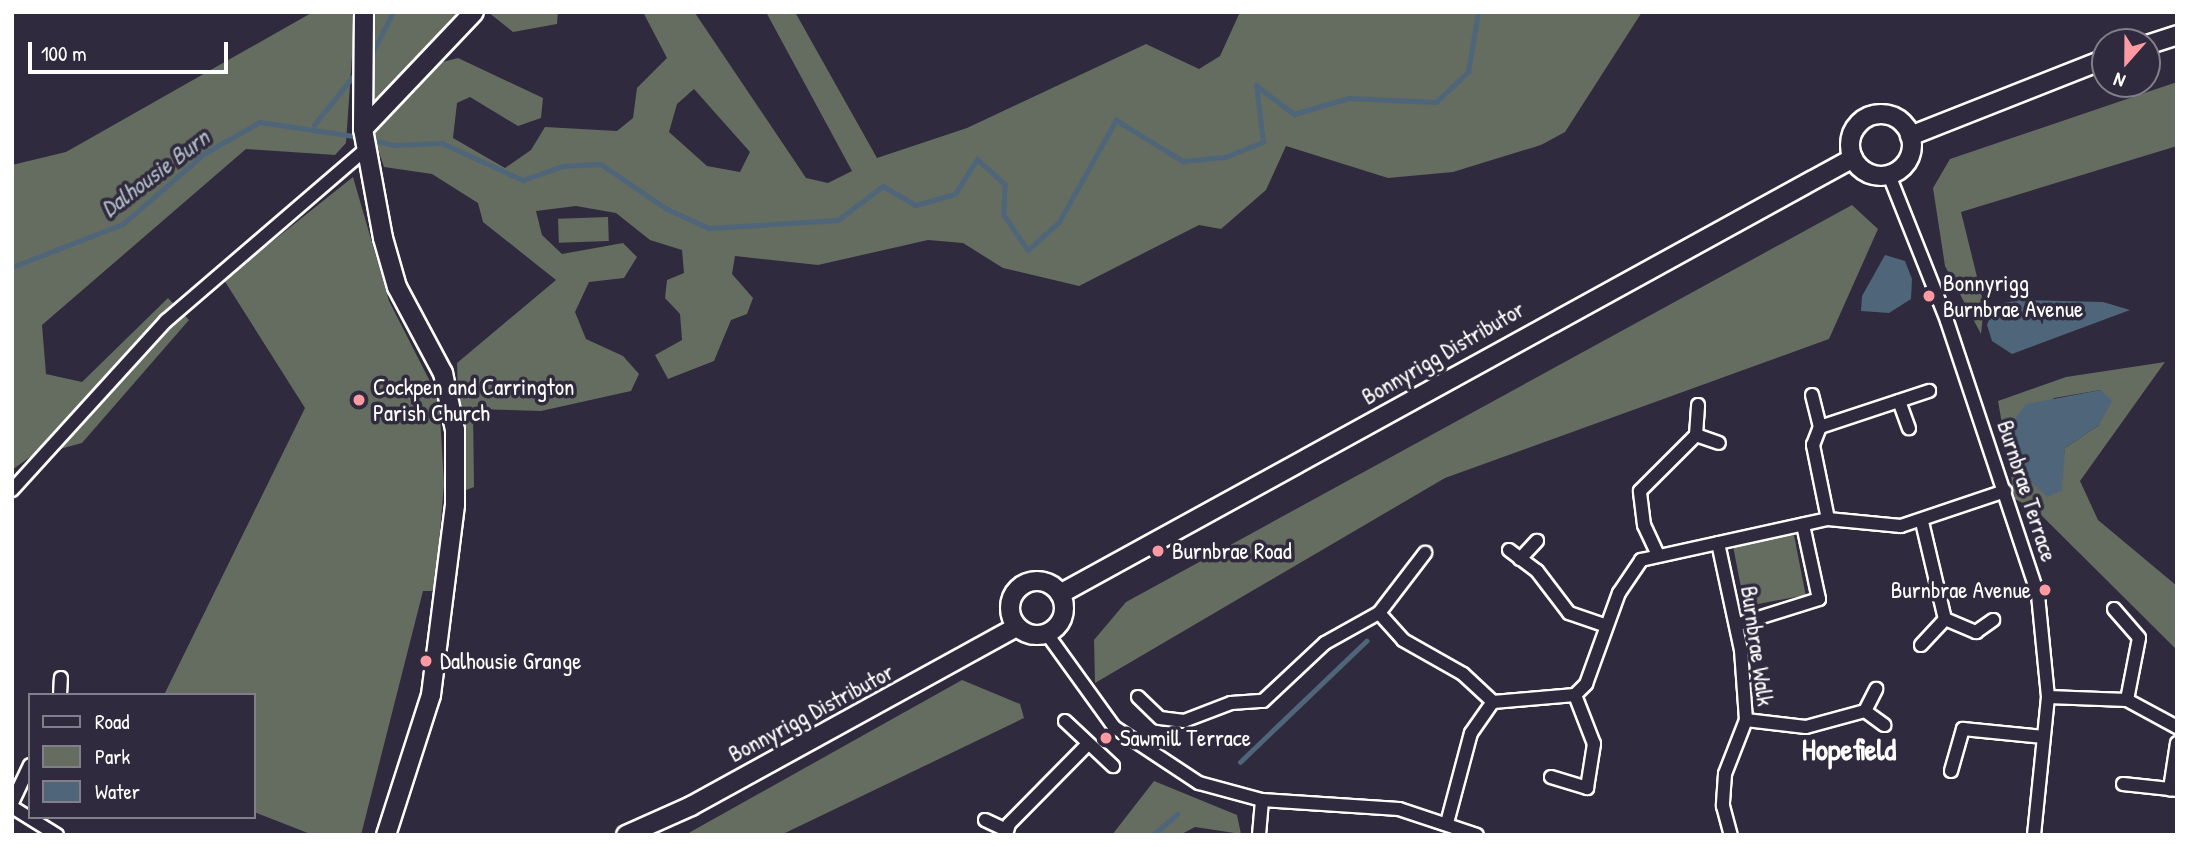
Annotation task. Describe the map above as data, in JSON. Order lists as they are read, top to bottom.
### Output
{
  "streets": {
    "main road": ["Bonnyrigg Distributor"],
    "street": ["Burnbrae Terrace", "Burnbrae Walk"]
  },
  "crossings": [
    ["Bonnyrigg Distributor", "Burnbrae Terrace"]
  ],
  "districts": ["Hopefield"],
  "water": ["Dalhousie Burn"],
  "places": [
    "Bonnyrigg Burnbrae Avenue",
    "Cockpen and Carrington Parish Church",
    "Burnbrae Road",
    "Burnbrae Avenue",
    "Dalhousie Grange",
    "Sawmill Terrace"
  ],
  "legend": ["Road", "Park", "Water"],
  "scale_bar": "100 m",
  "north": "bottom"
}
